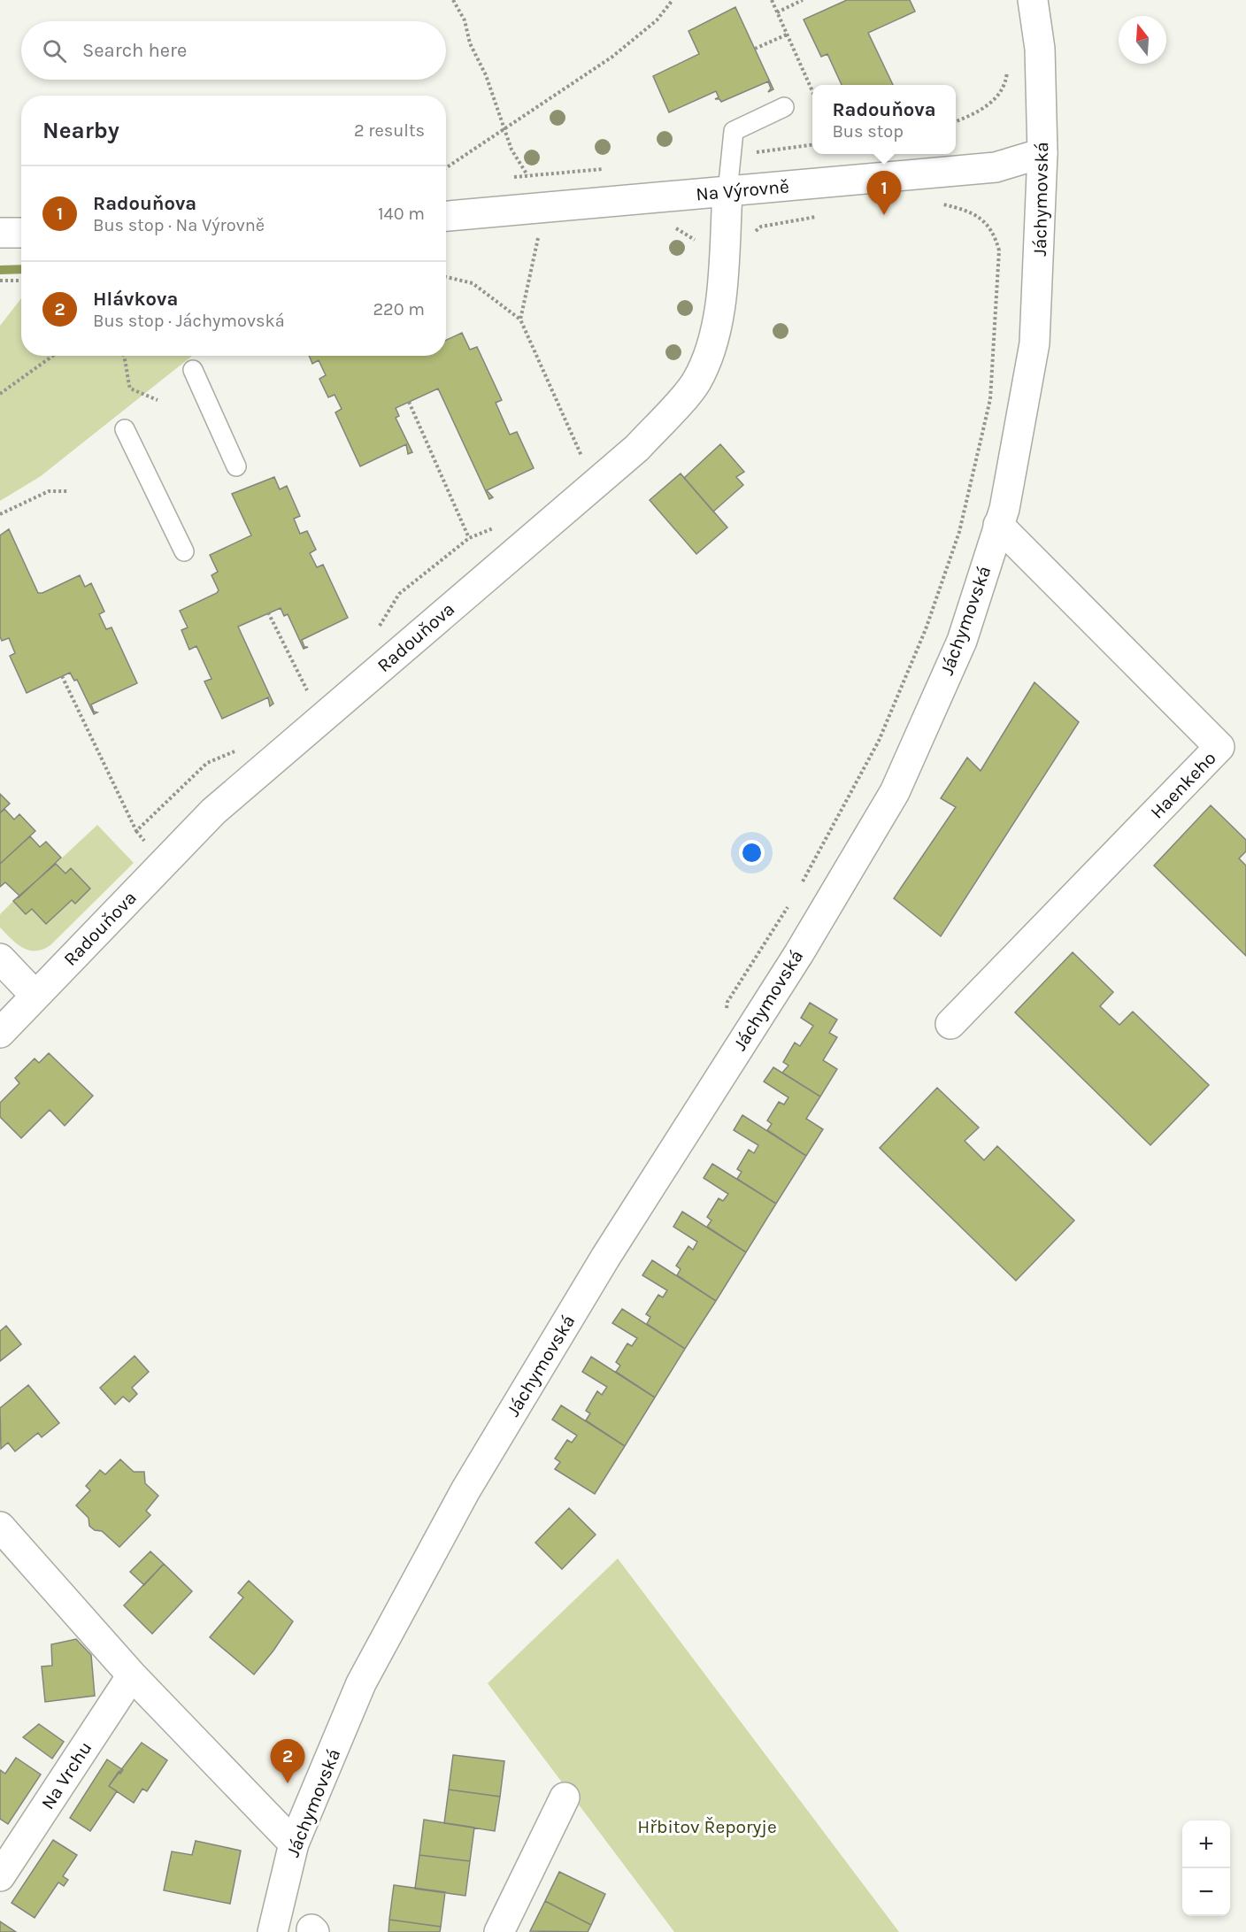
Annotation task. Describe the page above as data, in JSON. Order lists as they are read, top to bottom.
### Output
{
  "streets": {
    "street": [
      "Na Výrovně",
      "Jáchymovská",
      "Radouňova",
      "Haenkeho",
      "Na Vrchu"
    ]
  },
  "crossings": [
    ["Na Výrovně", "Jáchymovská"],
    ["Na Výrovně", "Radouňova"],
    ["Jáchymovská", "Haenkeho"]
  ],
  "parks": ["Hřbitov Řeporyje"],
  "north": "top",
  "page": {
    "search": "Search here",
    "popup": ["Radouňova", "Bus stop"],
    "heading": ["Nearby", "2 results"],
    "list": [
      {
        "mark": "1",
        "name": "Radouňova",
        "note": "Bus stop · Na Výrovně",
        "value": "140 m"
      },
      {
        "mark": "2",
        "name": "Hlávkova",
        "note": "Bus stop · Jáchymovská",
        "value": "220 m"
      }
    ],
    "pins": ["1", "2"],
    "map_buttons": ["+", "−"]
  }
}
